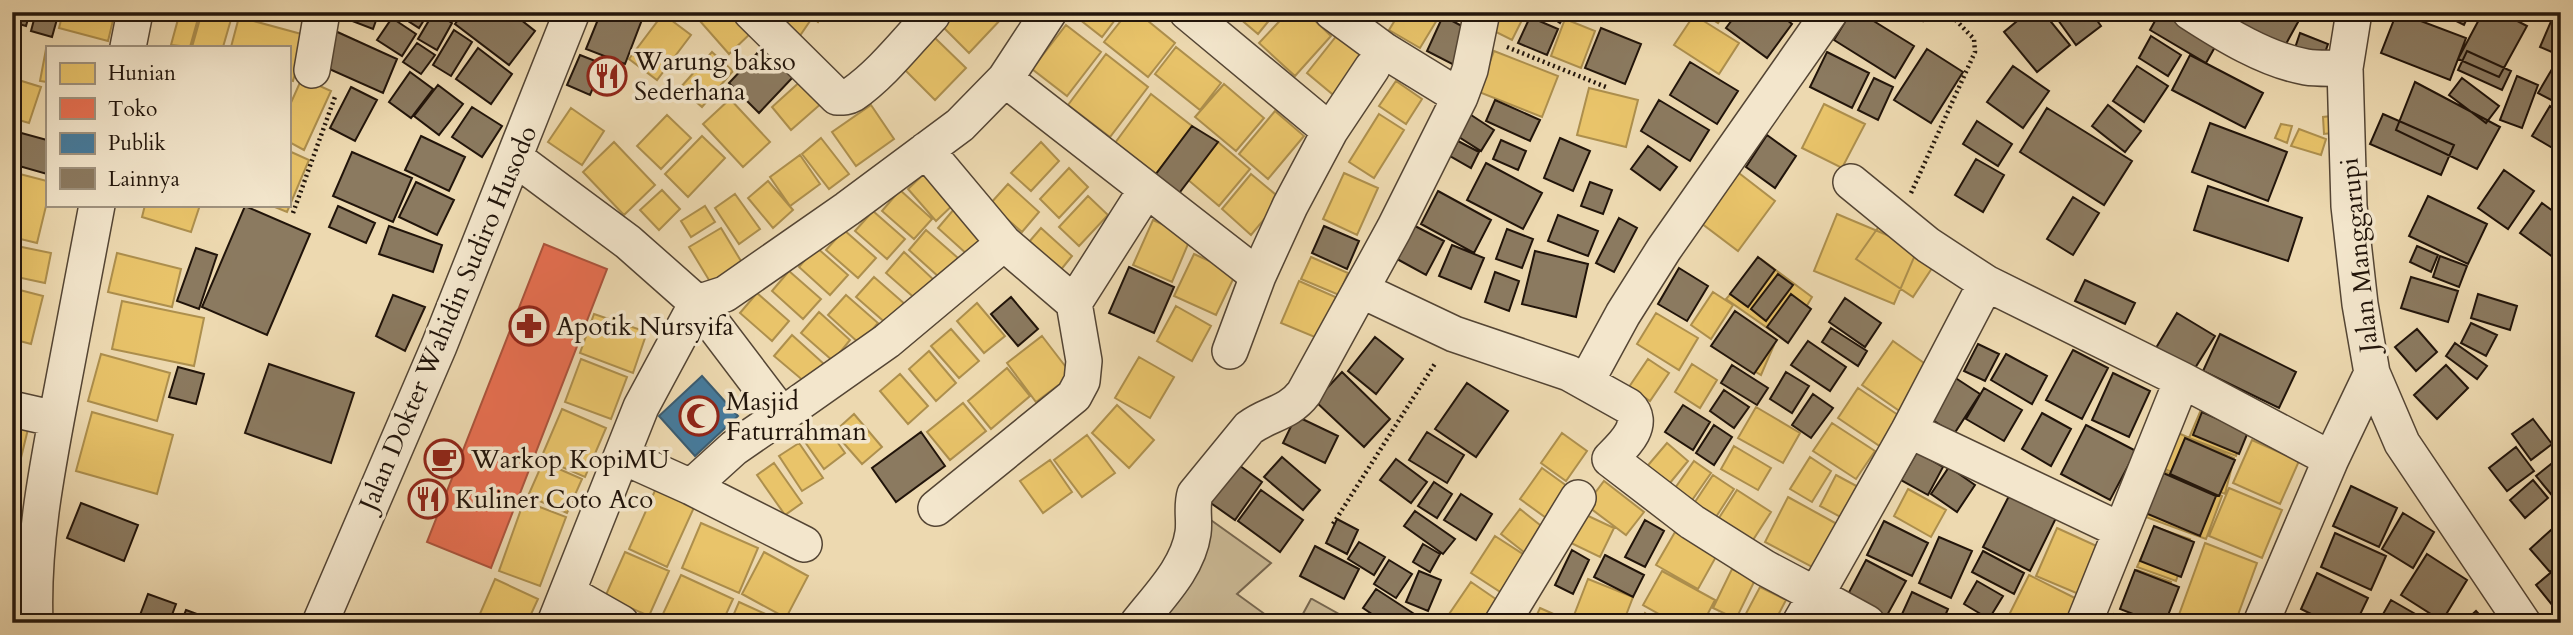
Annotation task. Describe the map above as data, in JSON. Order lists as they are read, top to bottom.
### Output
{
  "streets": {
    "street": ["Jalan Manggarupi", "Jalan Dokter Wahidin Sudiro Husodo"]
  },
  "places": {
    "restaurant": ["Warung bakso Sederhana", "Kuliner Coto Aco"],
    "pharmacy": ["Apotik Nursyifa"],
    "mosque": ["Masjid Faturrahman"],
    "cafe": ["Warkop KopiMU"]
  },
  "legend": [
    "Hunian",
    "Toko",
    "Publik",
    "Lainnya"
  ]
}
